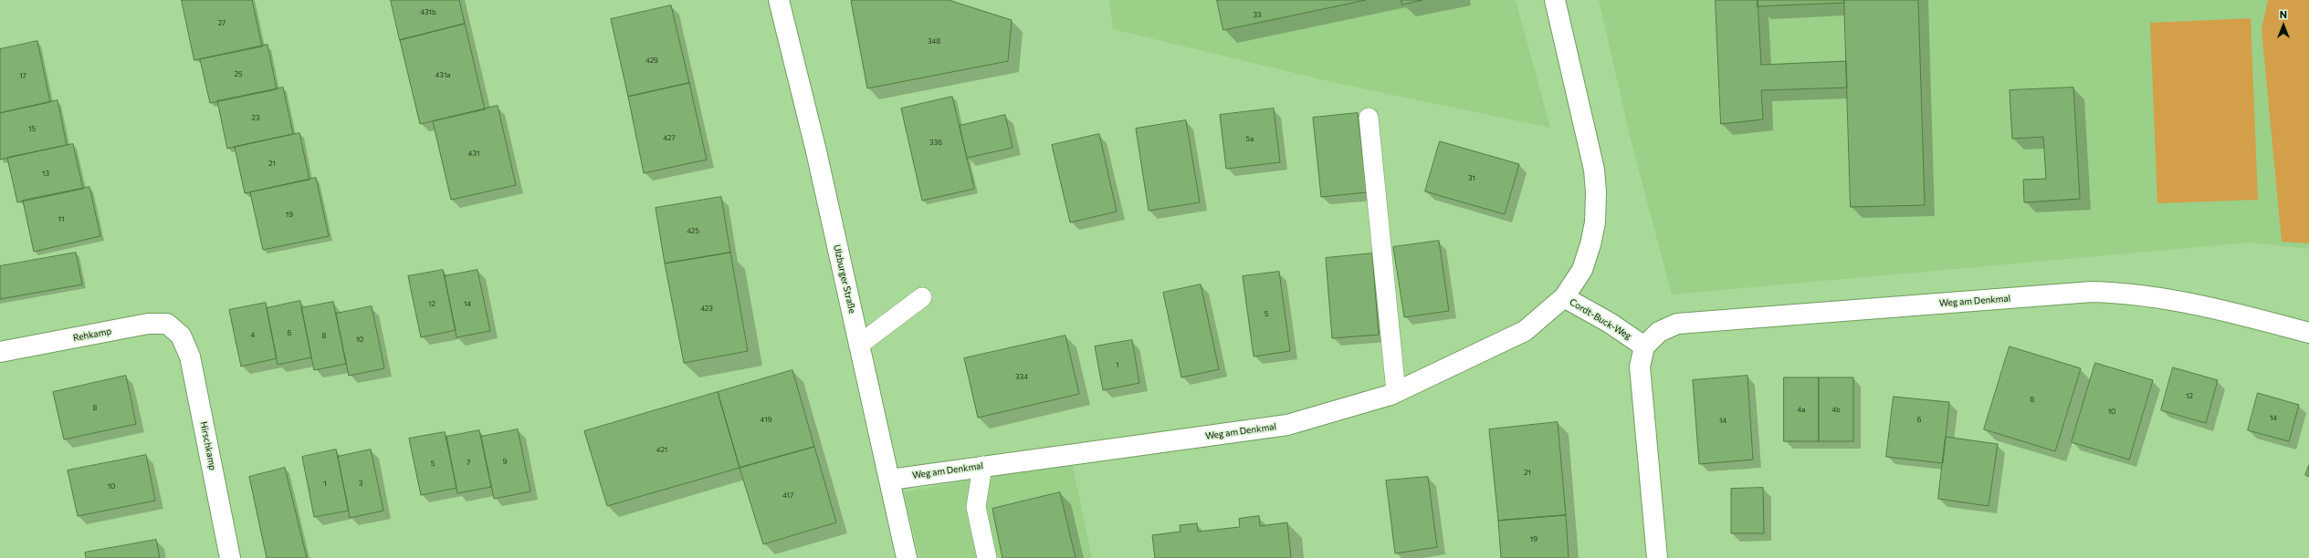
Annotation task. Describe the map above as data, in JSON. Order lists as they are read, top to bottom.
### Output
{
  "streets": {
    "street": [
      "Ulzburger Straße",
      "Weg am Denkmal",
      "Cordt-Buck-Weg",
      "Rehkamp",
      "Hirschkamp"
    ]
  },
  "crossings": [
    ["Ulzburger Straße", "Weg am Denkmal"],
    ["Weg am Denkmal", "Cordt-Buck-Weg"],
    ["Rehkamp", "Hirschkamp"]
  ],
  "house_numbers": [
    "431b",
    "33",
    "27",
    "348",
    "429",
    "25",
    "431a",
    "17",
    "23",
    "15",
    "427",
    "5a",
    "336",
    "431",
    "21",
    "13",
    "31",
    "19",
    "11",
    "425",
    "12",
    "14",
    "423",
    "5",
    "6",
    "4",
    "8",
    "10",
    "1",
    "334",
    "12",
    "8",
    "8",
    "4a",
    "4b",
    "10",
    "14",
    "419",
    "6",
    "14",
    "421",
    "9",
    "7",
    "5",
    "21",
    "1",
    "3",
    "10",
    "417",
    "19"
  ],
  "north": "top"
}
